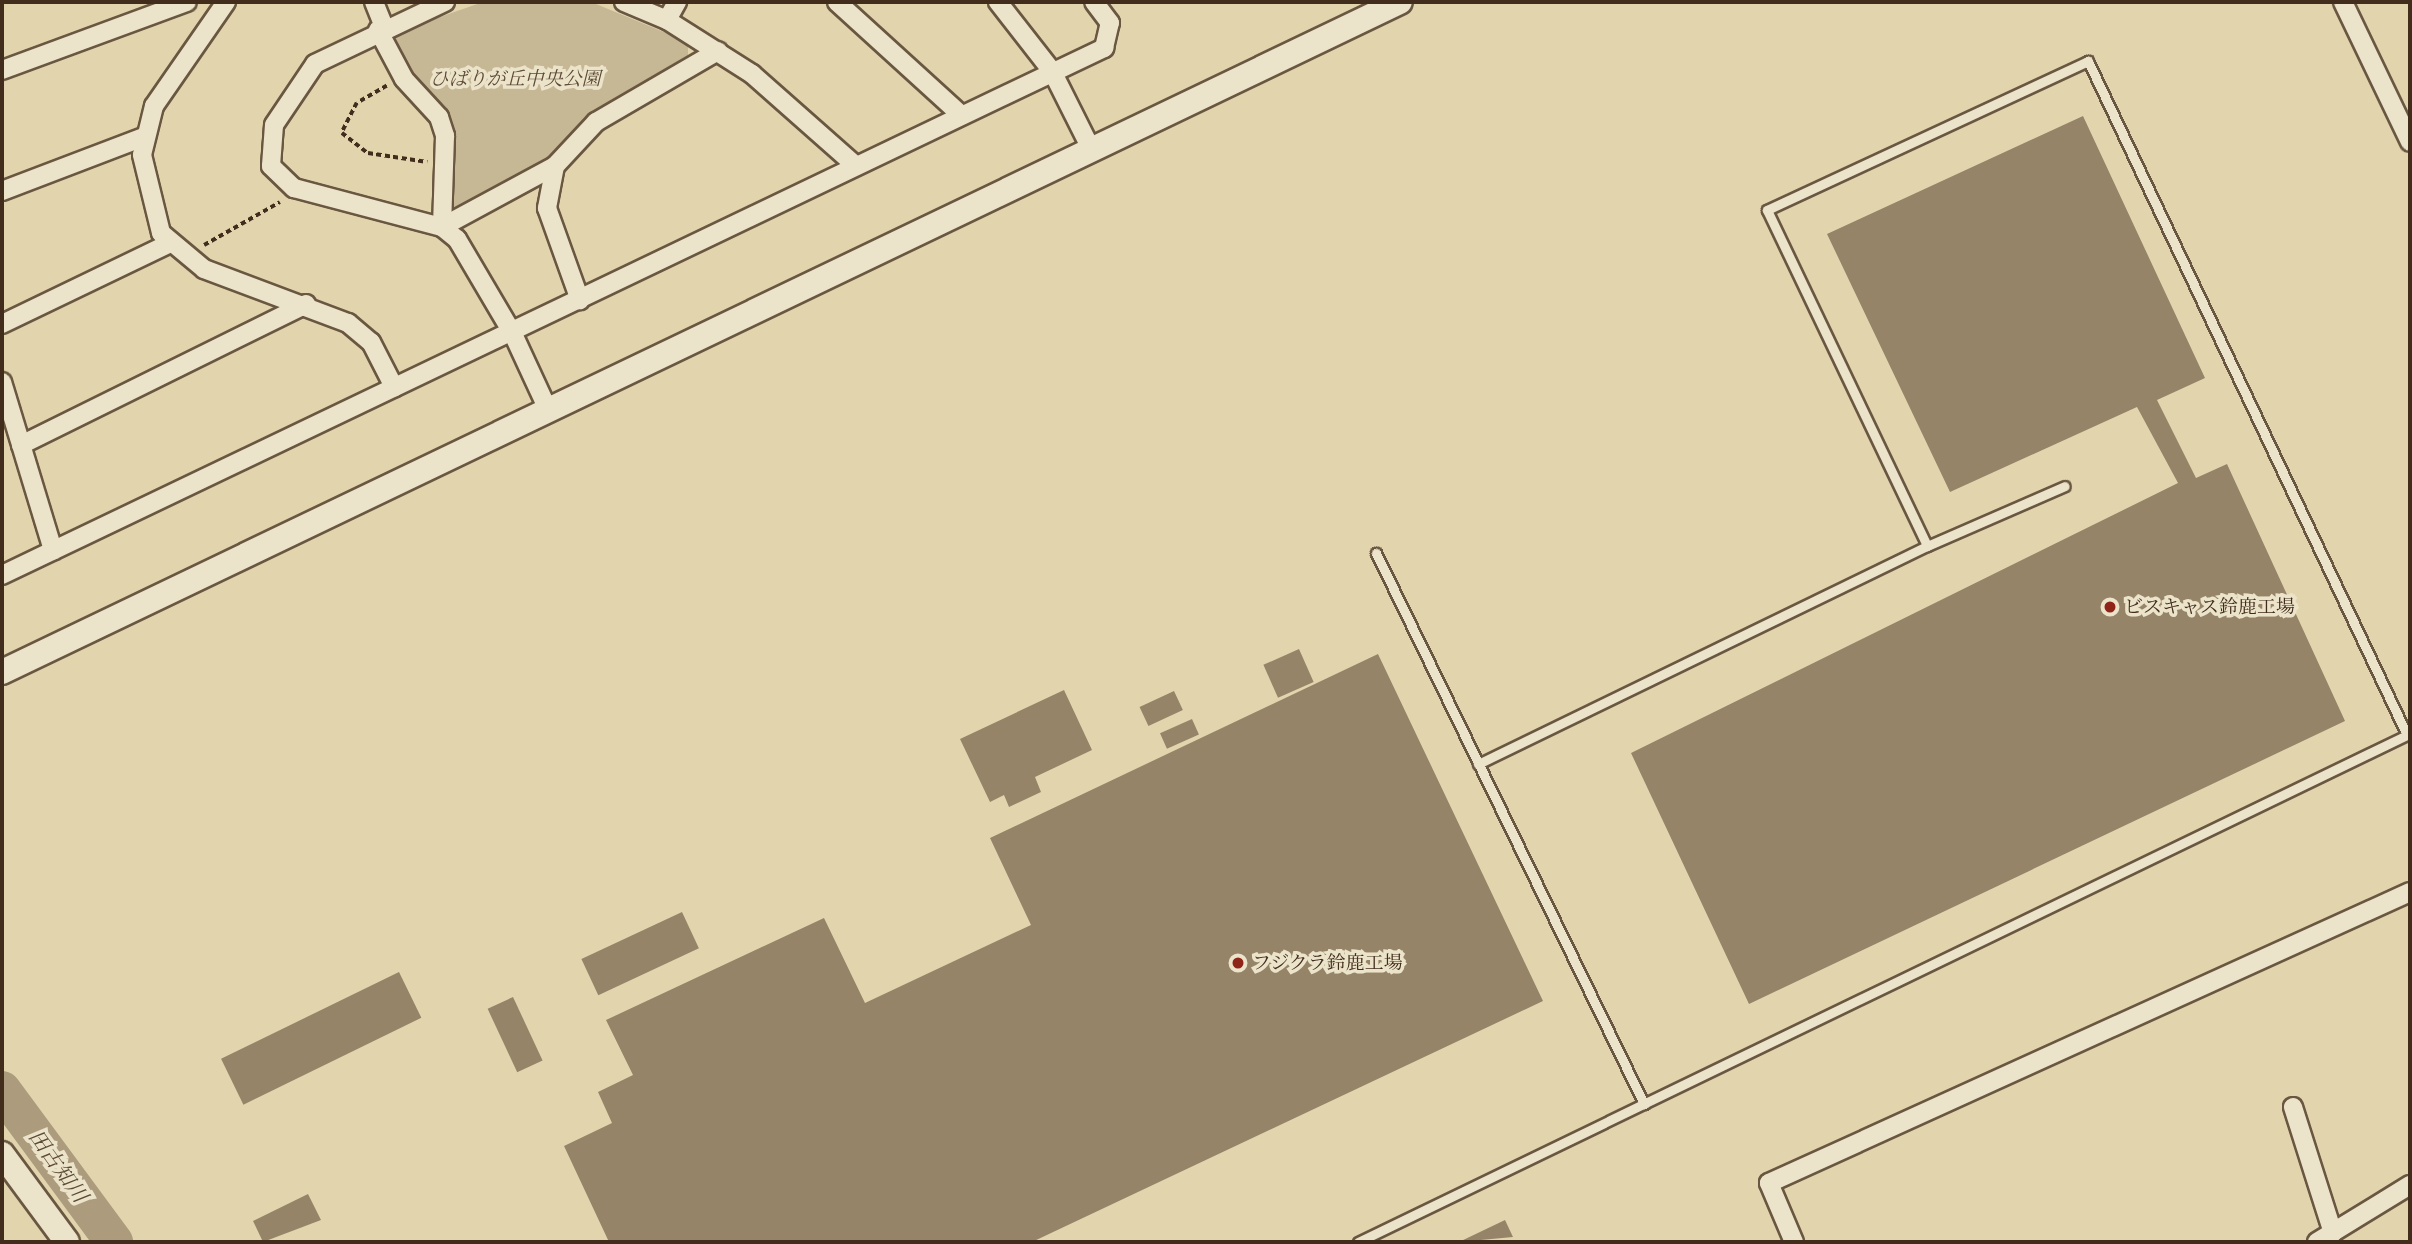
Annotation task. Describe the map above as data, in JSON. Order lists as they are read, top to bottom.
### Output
{
  "water": ["田古知川"],
  "parks": ["ひばりが丘中央公園"],
  "places": ["ビスキャス鈴鹿工場", "フジクラ鈴鹿工場"]
}
